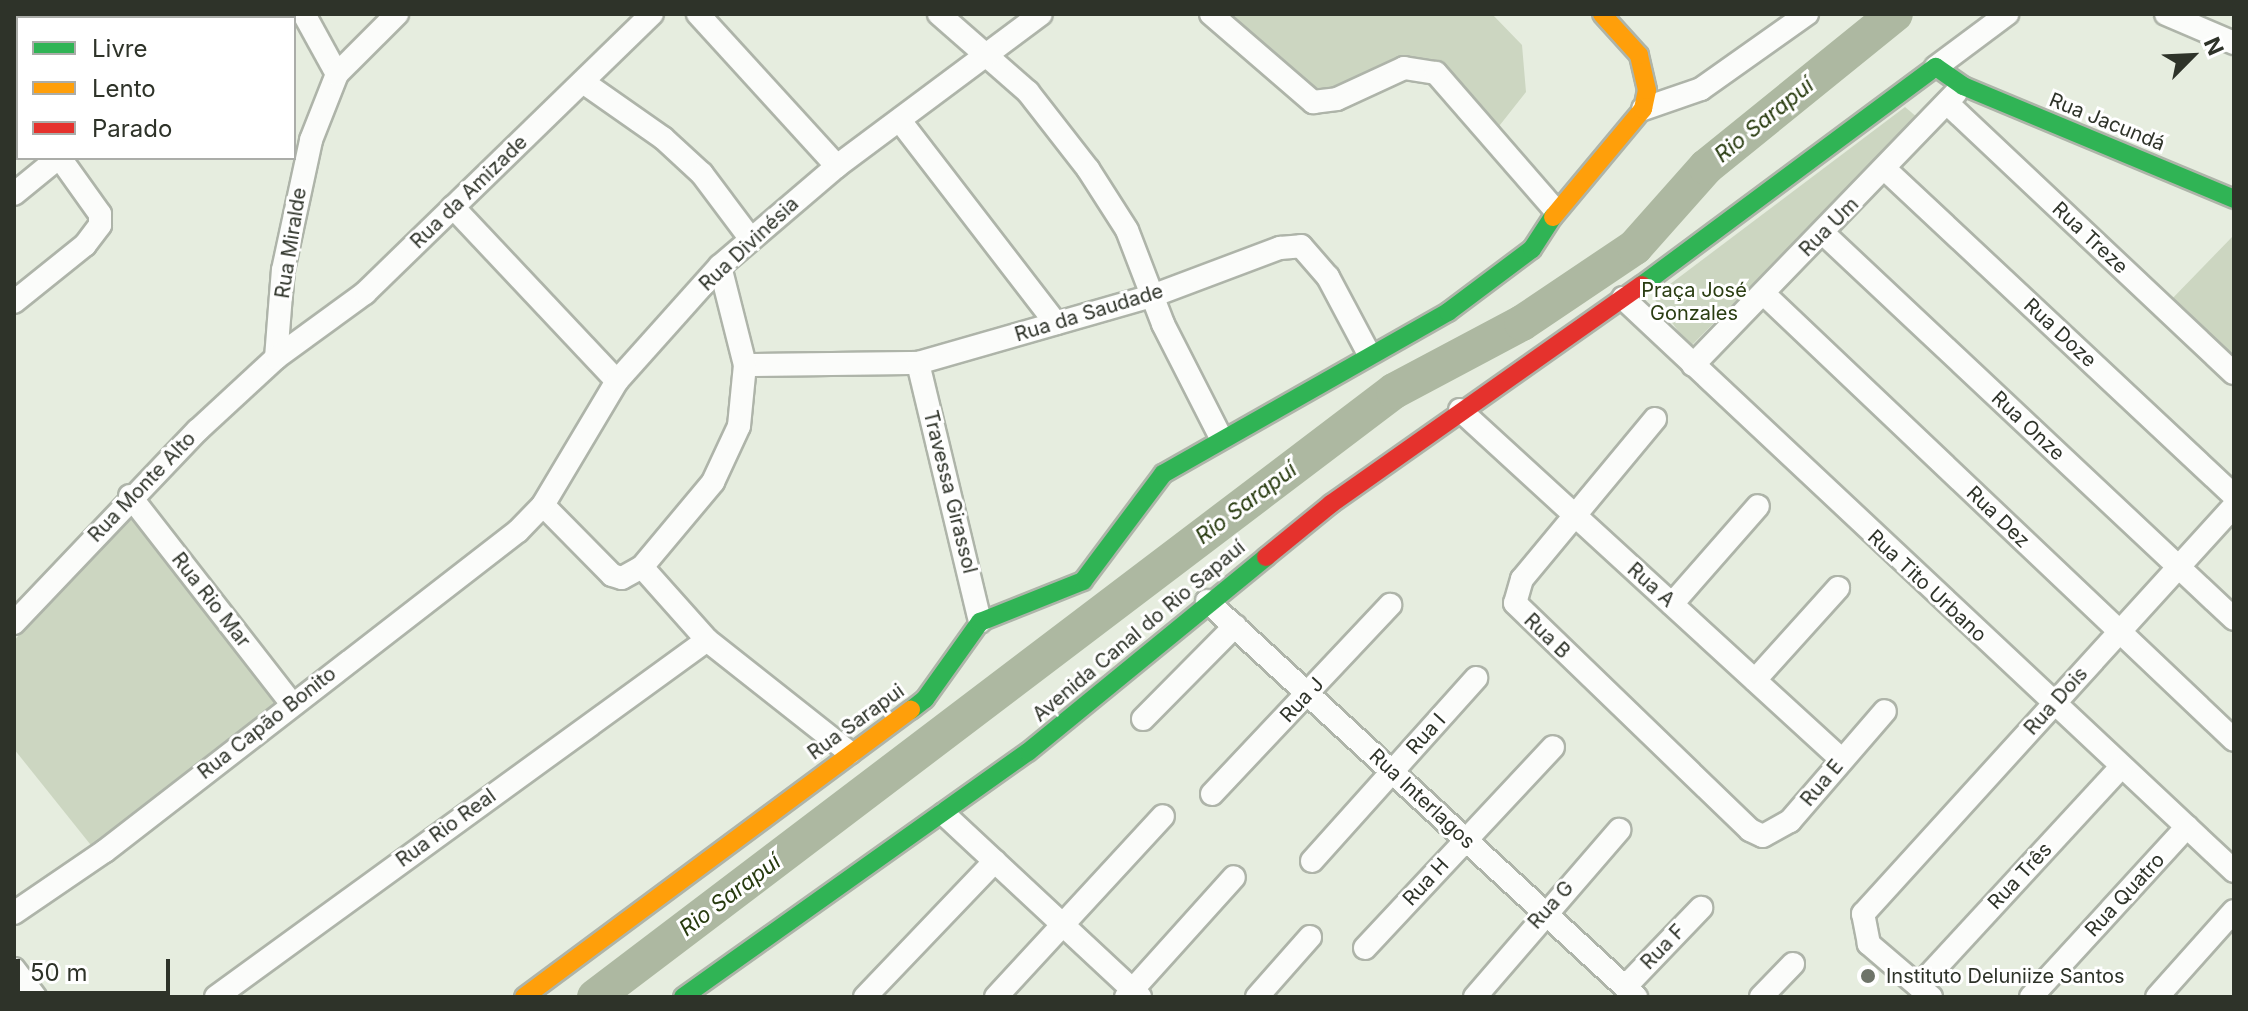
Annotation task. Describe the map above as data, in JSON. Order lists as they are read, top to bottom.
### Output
{
  "streets": {
    "street": [
      "Rua Jacundá",
      "Rua da Amizade",
      "Rua Um",
      "Rua Treze",
      "Rua Miralde",
      "Rua Divinésia",
      "Rua da Saudade",
      "Rua Doze",
      "Rua Onze",
      "Rua Monte Alto",
      "Travessa Girassol",
      "Rua Dez",
      "Rua A",
      "Rua Tito Urbano",
      "Rua Rio Mar",
      "Avenida Canal do Rio Sapauí",
      "Rua B",
      "Rua J",
      "Rua Dois",
      "Rua Sarapui",
      "Rua Capão Bonito",
      "Rua I",
      "Rua E",
      "Rua Interlagos",
      "Rua Rio Real",
      "Rua Três",
      "Rua H",
      "Rua Quatro",
      "Rua G",
      "Rua F"
    ]
  },
  "crossings": [
    ["Rua Jacundá", "Rua Um"],
    ["Rua Jacundá", "Rua Treze"],
    ["Rua Jacundá", "Avenida Canal do Rio Sapauí"],
    ["Rua da Amizade", "Rua Miralde"],
    ["Rua da Amizade", "Rua Monte Alto"],
    ["Rua Um", "Rua Treze"],
    ["Rua Um", "Rua Doze"],
    ["Rua Um", "Rua Onze"],
    ["Rua Um", "Rua Dez"],
    ["Rua Um", "Rua Tito Urbano"],
    ["Rua Miralde", "Rua Monte Alto"],
    ["Rua Divinésia", "Rua Capão Bonito"],
    ["Rua da Saudade", "Travessa Girassol"],
    ["Rua Onze", "Rua Dois"],
    ["Rua Monte Alto", "Rua Rio Mar"],
    ["Travessa Girassol", "Rua Sarapui"],
    ["Rua Dez", "Rua Dois"],
    ["Rua A", "Avenida Canal do Rio Sapauí"],
    ["Rua A", "Rua B"],
    ["Rua A", "Rua E"],
    ["Rua Tito Urbano", "Avenida Canal do Rio Sapauí"],
    ["Rua Tito Urbano", "Rua Dois"],
    ["Rua Tito Urbano", "Rua Três"],
    ["Rua Tito Urbano", "Rua Quatro"],
    ["Rua Rio Mar", "Rua Capão Bonito"],
    ["Avenida Canal do Rio Sapauí", "Rua Interlagos"],
    ["Rua B", "Rua E"],
    ["Rua J", "Rua Interlagos"],
    ["Rua Dois", "Rua Três"],
    ["Rua I", "Rua Interlagos"],
    ["Rua Interlagos", "Rua H"],
    ["Rua Interlagos", "Rua G"],
    ["Rua Interlagos", "Rua F"]
  ],
  "water": ["Rio Sarapuí"],
  "parks": ["Praça José Gonzales"],
  "places": ["Instituto Deluniize Santos"],
  "legend": ["Livre", "Lento", "Parado"],
  "scale_bar": "50 m",
  "north": "top right"
}
